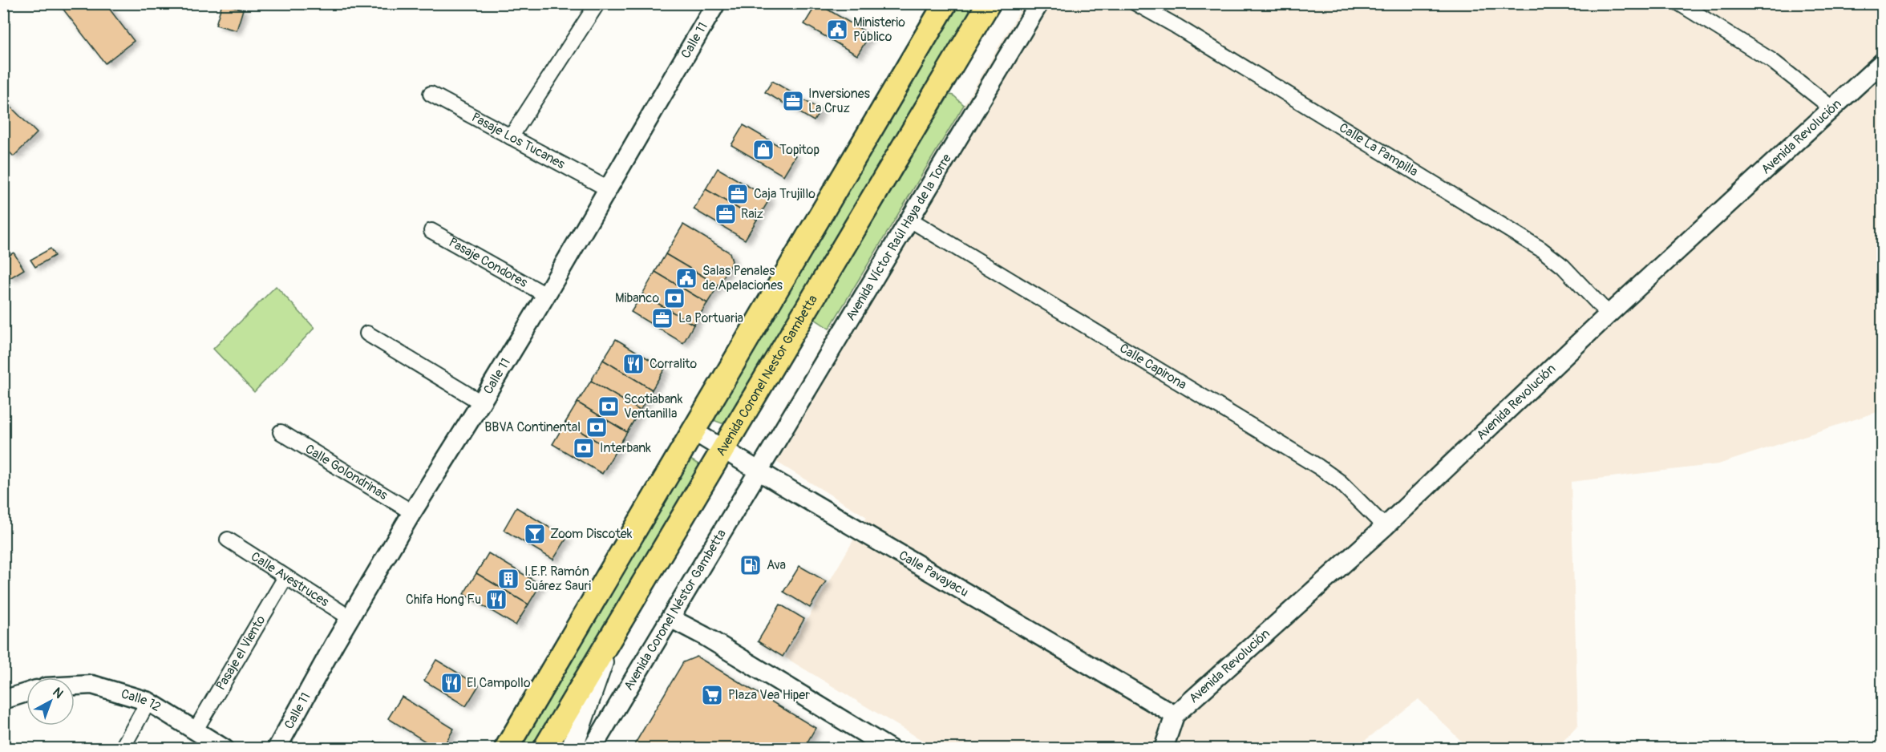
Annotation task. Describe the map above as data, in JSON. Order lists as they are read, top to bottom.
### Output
{
  "streets": {
    "highway": ["Avenida Coronel Nestor Gambetta"],
    "street": [
      "Calle 11",
      "Avenida Revolución",
      "Pasaje Los Tucanes",
      "Calle La Pampilla",
      "Avenida Víctor Raúl Haya de la Torre",
      "Pasaje Condores",
      "Calle Capirona",
      "Calle Golondrinas",
      "Calle Pavayacu",
      "Calle Avestruces",
      "Avenida Coronel Néstor Gambetta",
      "Pasaje el Viento",
      "Calle 12"
    ]
  },
  "crossings": [
    ["Calle 11", "Pasaje Los Tucanes"],
    ["Calle 11", "Pasaje Condores"],
    ["Calle 11", "Calle Golondrinas"],
    ["Calle 11", "Calle Avestruces"],
    ["Avenida Revolución", "Calle La Pampilla"],
    ["Avenida Revolución", "Calle Capirona"],
    ["Avenida Revolución", "Calle Pavayacu"],
    ["Avenida Víctor Raúl Haya de la Torre", "Calle Capirona"],
    ["Avenida Víctor Raúl Haya de la Torre", "Calle Pavayacu"],
    ["Avenida Víctor Raúl Haya de la Torre", "Avenida Coronel Néstor Gambetta"],
    ["Avenida Coronel Nestor Gambetta", "Calle Pavayacu"],
    ["Calle Pavayacu", "Avenida Coronel Néstor Gambetta"],
    ["Calle Avestruces", "Pasaje el Viento"],
    ["Pasaje el Viento", "Calle 12"]
  ],
  "places": {
    "public building": ["Ministerio Público", "Salas Penales de Apelaciones"],
    "office": [
      "Inversiones La Cruz",
      "Caja Trujillo",
      "Raiz",
      "La Portuaria"
    ],
    "shop": ["Topitop"],
    "bank": [
      "Mibanco",
      "Scotiabank Ventanilla",
      "BBVA Continental",
      "Interbank"
    ],
    "restaurant": ["Corralito", "Chifa Hong Fu", "El Campollo"],
    "bar": ["Zoom Discotek"],
    "fuel station": ["Ava"],
    "building": ["I.E.P. Ramón Suárez Sauri"],
    "supermarket": ["Plaza Vea Hiper"]
  },
  "north": "top right"
}
